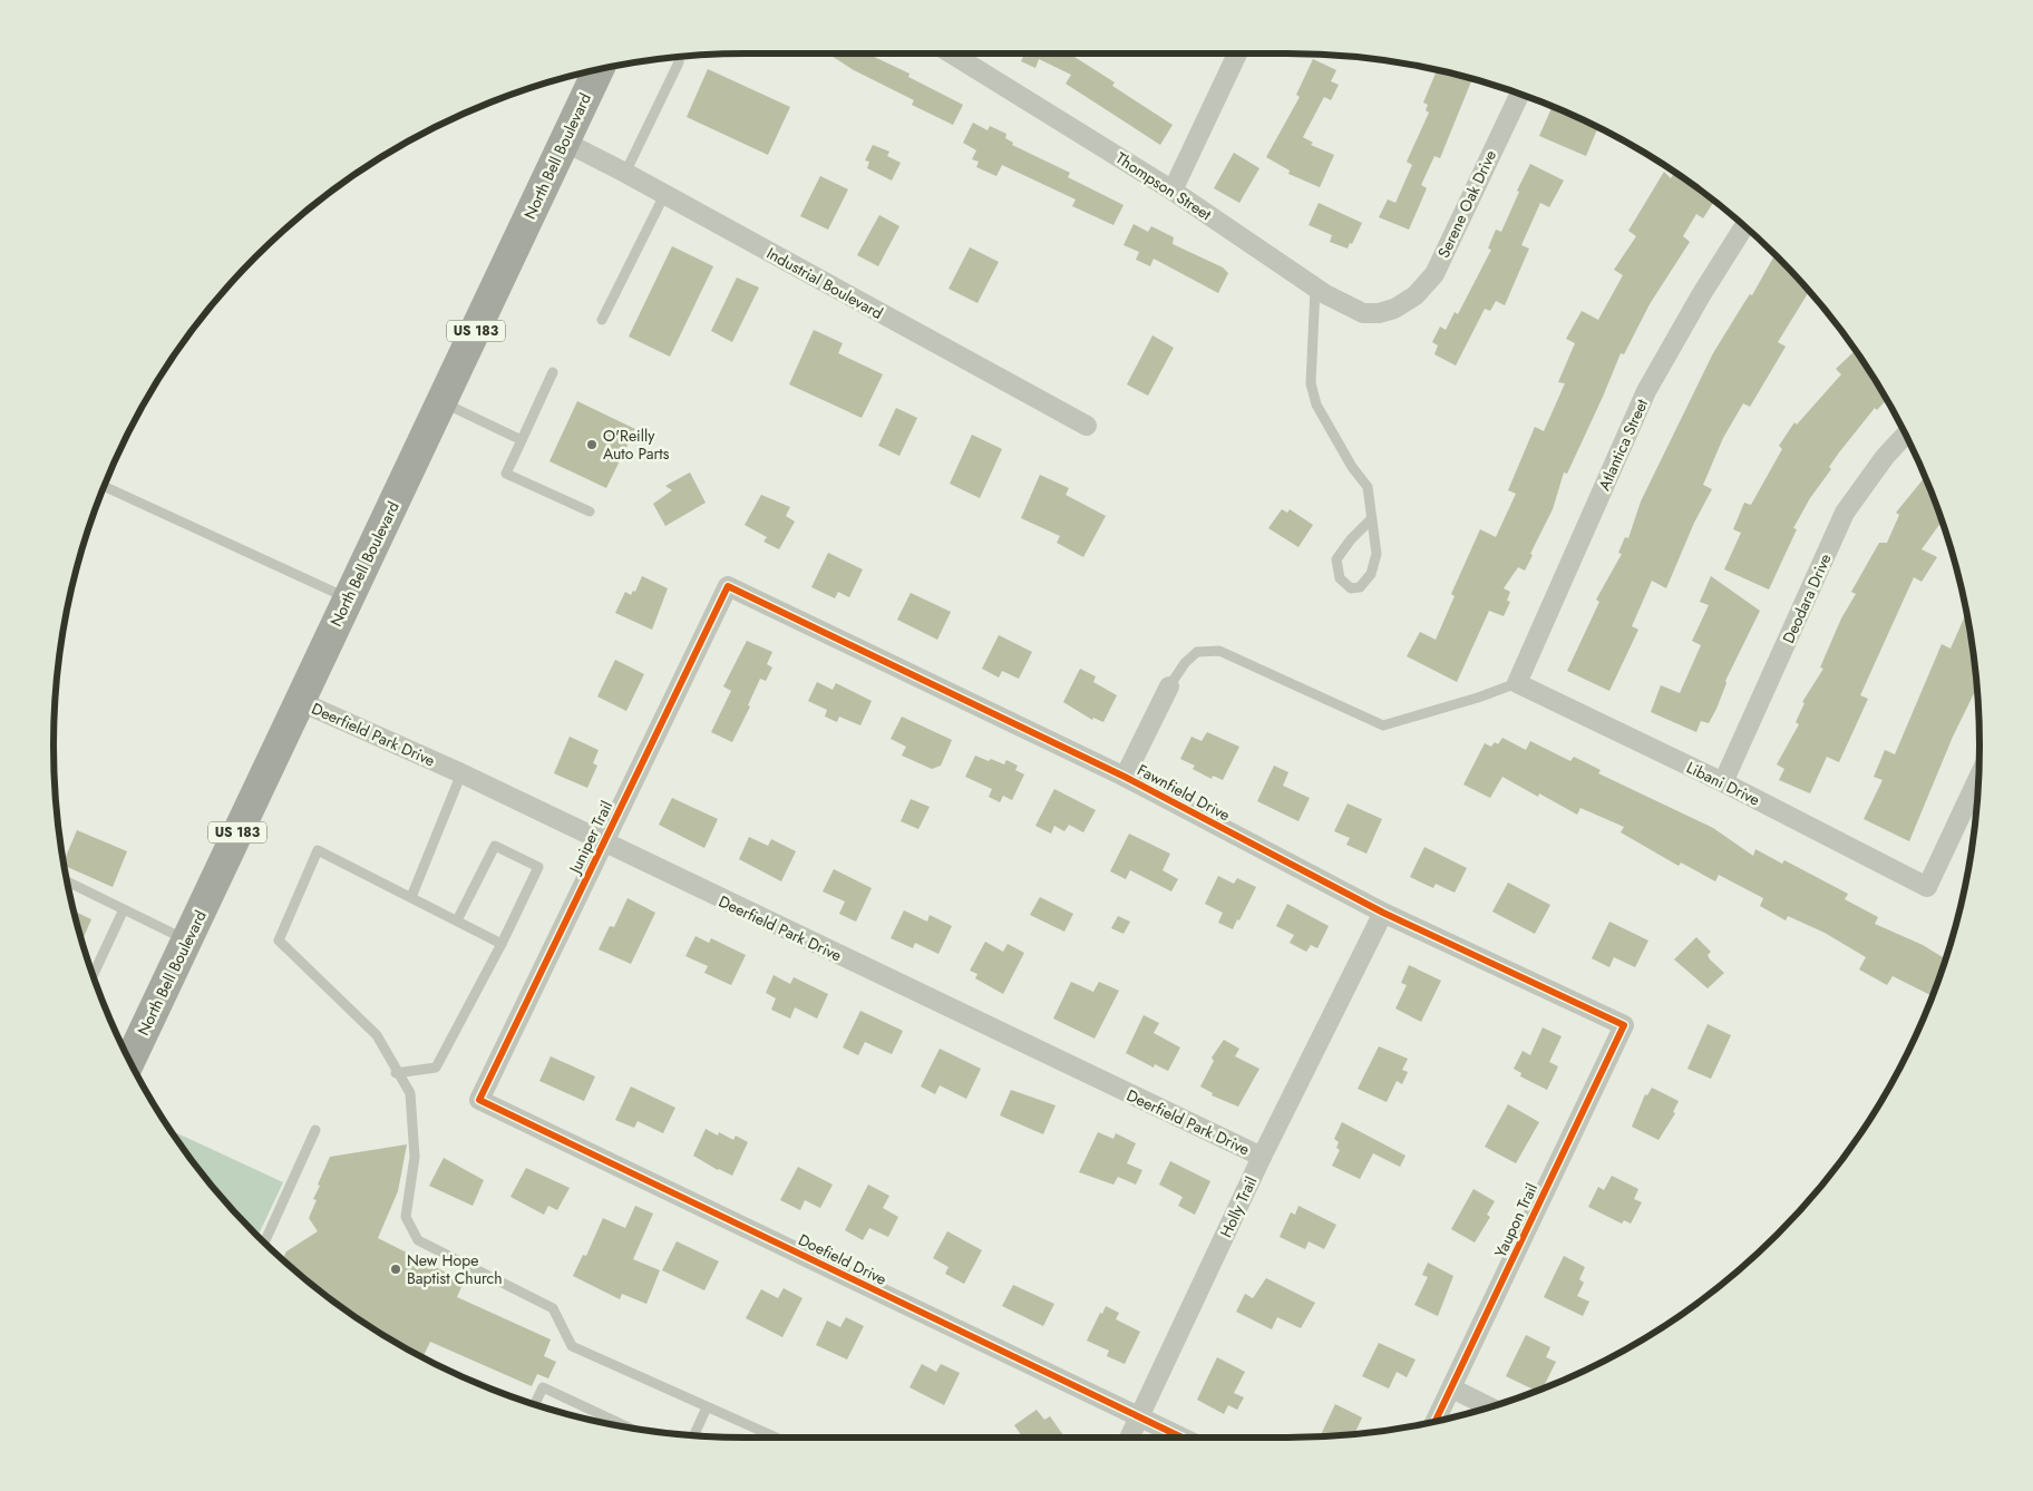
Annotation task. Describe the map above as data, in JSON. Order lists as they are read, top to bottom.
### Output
{
  "streets": {
    "main road": ["North Bell Boulevard", "US 183"],
    "street": [
      "Thompson Street",
      "Serene Oak Drive",
      "Industrial Boulevard",
      "Atlantica Street",
      "Deodara Drive",
      "Deerfield Park Drive",
      "Libani Drive",
      "Fawnfield Drive",
      "Juniper Trail",
      "Holly Trail",
      "Yaupon Trail",
      "Doefield Drive"
    ]
  },
  "crossings": [
    ["North Bell Boulevard", "Industrial Boulevard"],
    ["North Bell Boulevard", "Deerfield Park Drive"],
    ["Thompson Street", "Serene Oak Drive"],
    ["Atlantica Street", "Libani Drive"],
    ["Deodara Drive", "Libani Drive"],
    ["Deerfield Park Drive", "Juniper Trail"],
    ["Deerfield Park Drive", "Holly Trail"],
    ["Fawnfield Drive", "Juniper Trail"],
    ["Fawnfield Drive", "Holly Trail"],
    ["Fawnfield Drive", "Yaupon Trail"],
    ["Juniper Trail", "Doefield Drive"],
    ["Holly Trail", "Doefield Drive"]
  ],
  "places": ["O'Reilly Auto Parts", "New Hope Baptist Church"]
}
